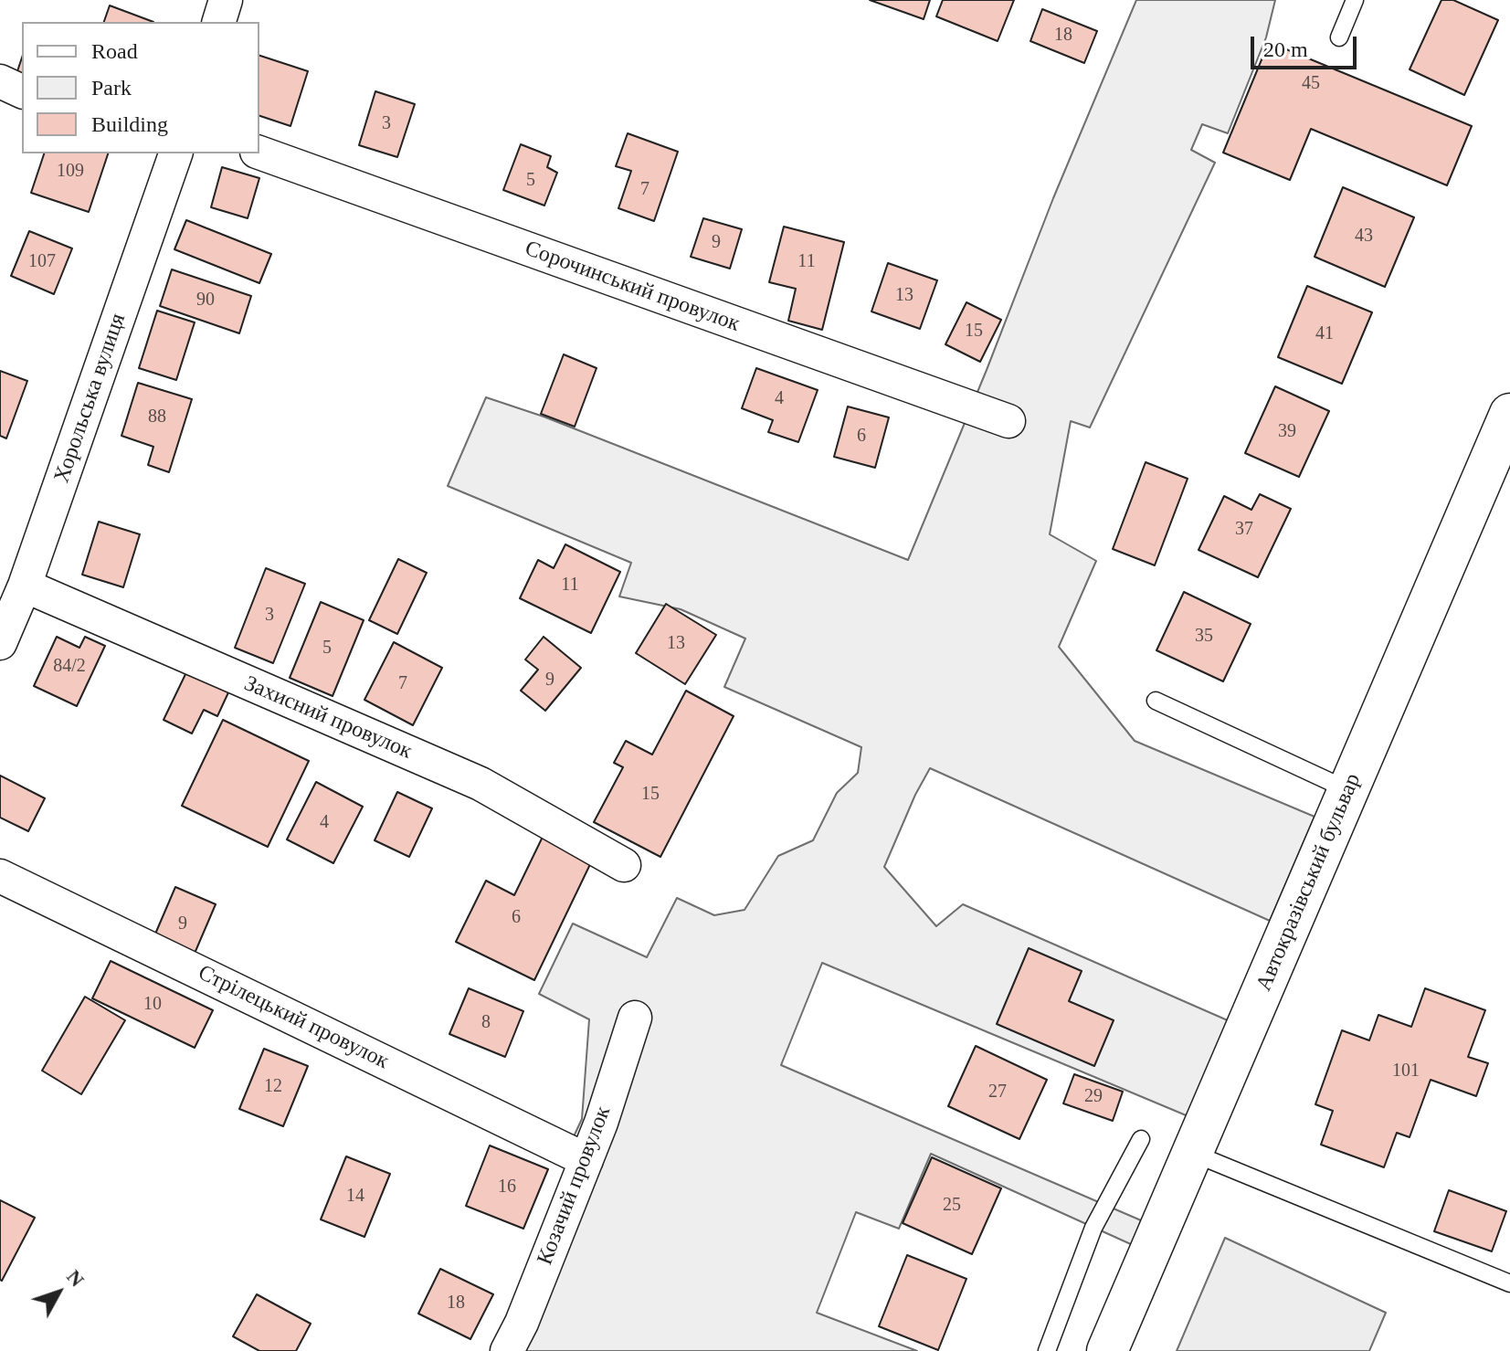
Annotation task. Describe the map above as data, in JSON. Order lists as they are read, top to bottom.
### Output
{
  "streets": {
    "street": [
      "Сорочинський провулок",
      "Хорольська вулиця",
      "Захисний провулок",
      "Автокразівський бульвар",
      "Стрілецький провулок",
      "Козачий провулок"
    ]
  },
  "crossings": [
    ["Хорольська вулиця", "Захисний провулок"],
    ["Стрілецький провулок", "Козачий провулок"]
  ],
  "house_numbers": [
    "18",
    "45",
    "3",
    "109",
    "5",
    "7",
    "43",
    "9",
    "107",
    "11",
    "13",
    "90",
    "15",
    "41",
    "4",
    "88",
    "39",
    "6",
    "37",
    "11",
    "3",
    "35",
    "13",
    "5",
    "84/2",
    "9",
    "7",
    "15",
    "4",
    "6",
    "9",
    "10",
    "8",
    "101",
    "12",
    "27",
    "29",
    "16",
    "14",
    "25",
    "18"
  ],
  "legend": ["Road", "Park", "Building"],
  "scale_bar": "20 m",
  "north": "top right"
}
